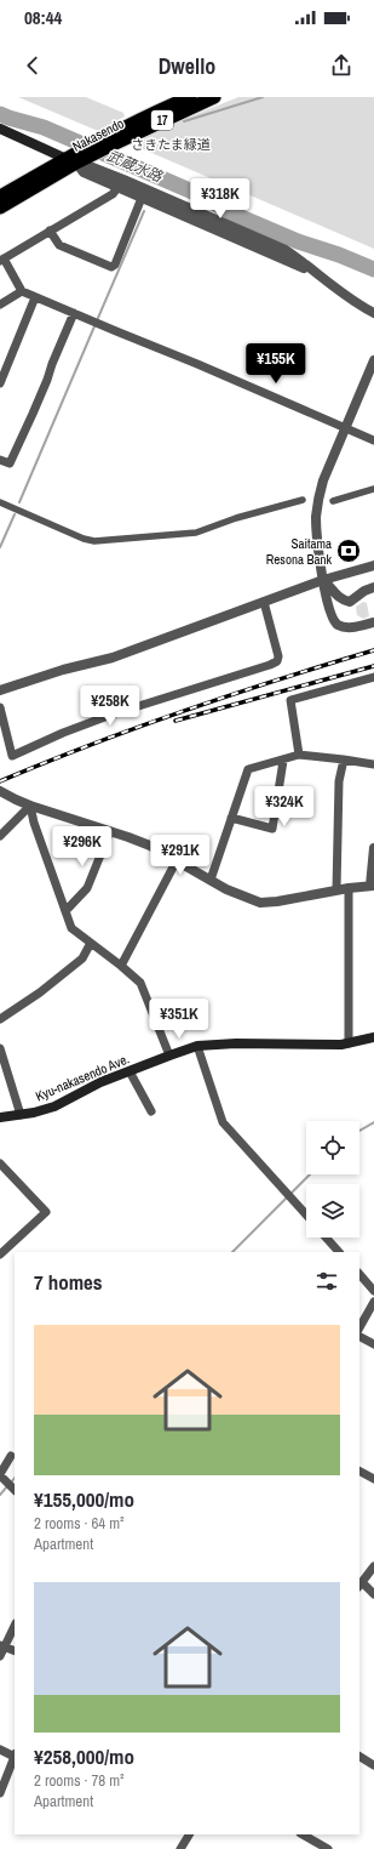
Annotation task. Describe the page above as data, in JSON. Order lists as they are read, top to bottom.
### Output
{
  "streets": {
    "highway": ["17", "Nakasendo"],
    "main road": ["Kyu-nakasendo Ave."]
  },
  "water": ["武蔵水路"],
  "parks": ["さきたま緑道"],
  "places": {
    "bank": ["Saitama Resona Bank"]
  },
  "page": {
    "status": "08:44",
    "header": "Dwello",
    "price": [
      "¥318K",
      "¥155K",
      "¥258K",
      "¥324K",
      "¥296K",
      "¥291K",
      "¥351K"
    ],
    "heading": "7 homes",
    "list": [
      {
        "name": "¥155,000/mo",
        "note": "2 rooms · 64 m² · Apartment"
      },
      {
        "name": "¥258,000/mo",
        "note": "2 rooms · 78 m² · Apartment"
      }
    ]
  }
}
